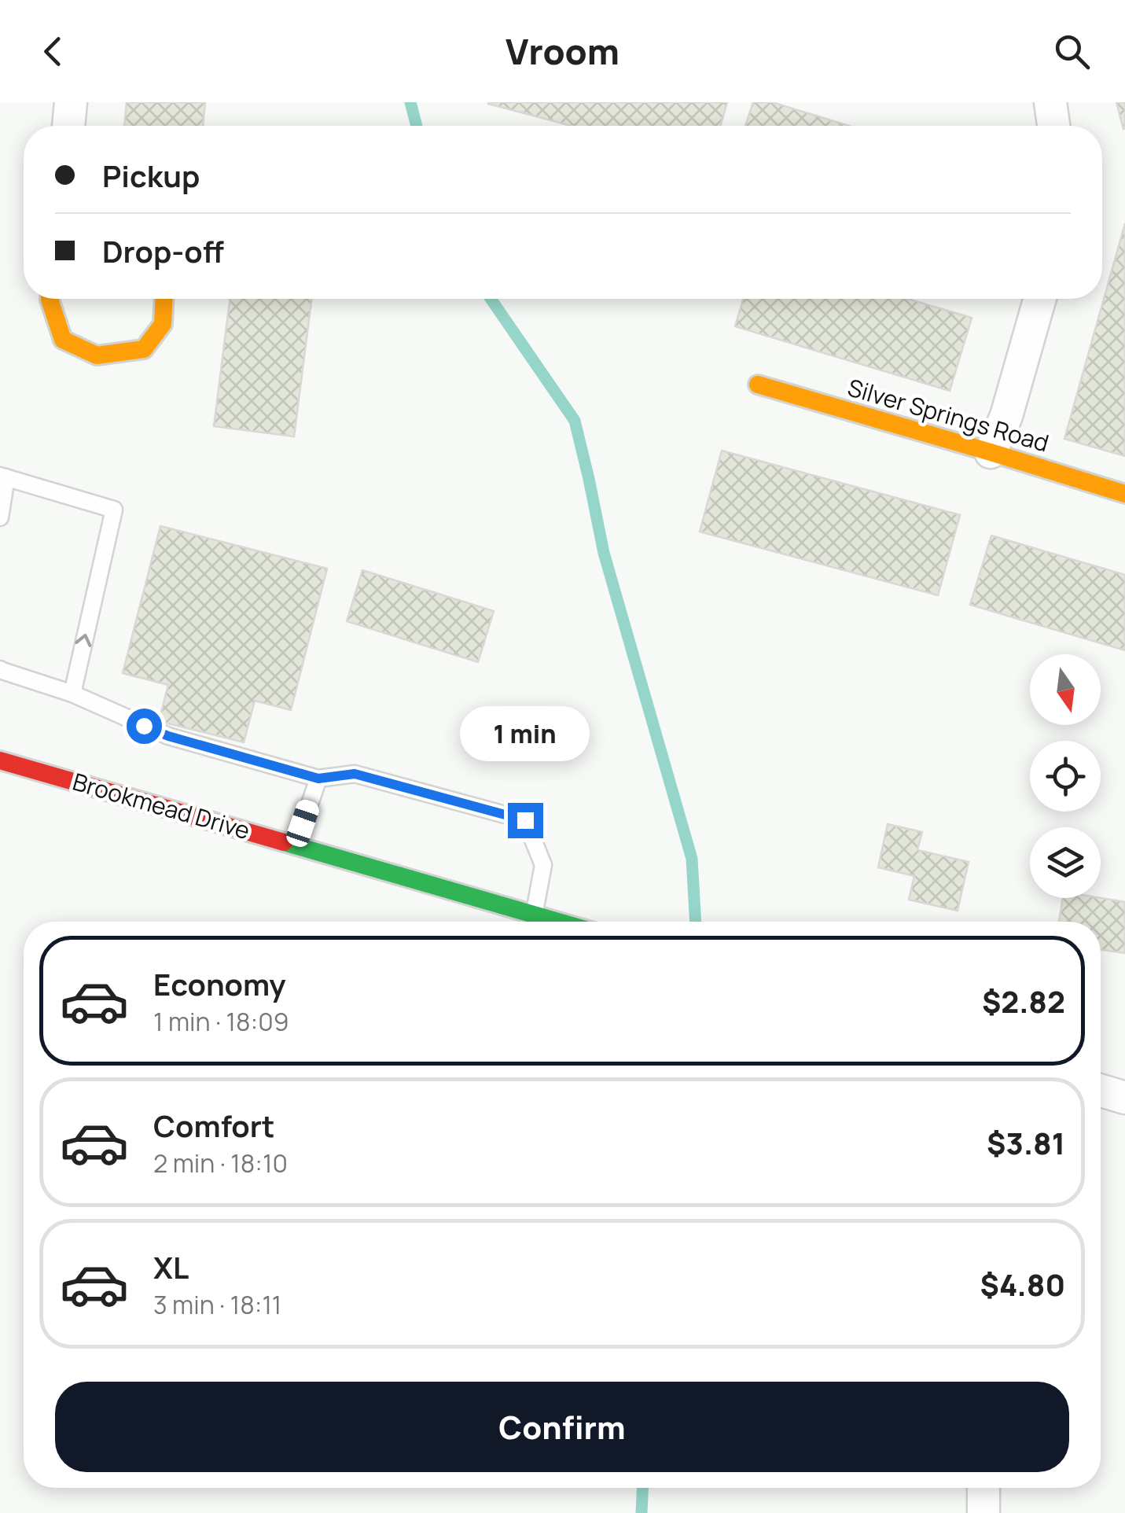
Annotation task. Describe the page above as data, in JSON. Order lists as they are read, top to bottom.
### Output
{
  "streets": {
    "street": ["Silver Springs Road", "Brookmead Drive"]
  },
  "north": "bottom",
  "page": {
    "header": "Vroom",
    "banner": ["Pickup", "Drop-off"],
    "bubble": "1 min",
    "list": [
      {
        "name": "Economy",
        "note": "1 min · 18:09",
        "value": "$2.82"
      },
      {
        "name": "Comfort",
        "note": "2 min · 18:10",
        "value": "$3.81"
      },
      {
        "name": "XL",
        "note": "3 min · 18:11",
        "value": "$4.80"
      }
    ],
    "buttons": "Confirm"
  }
}
